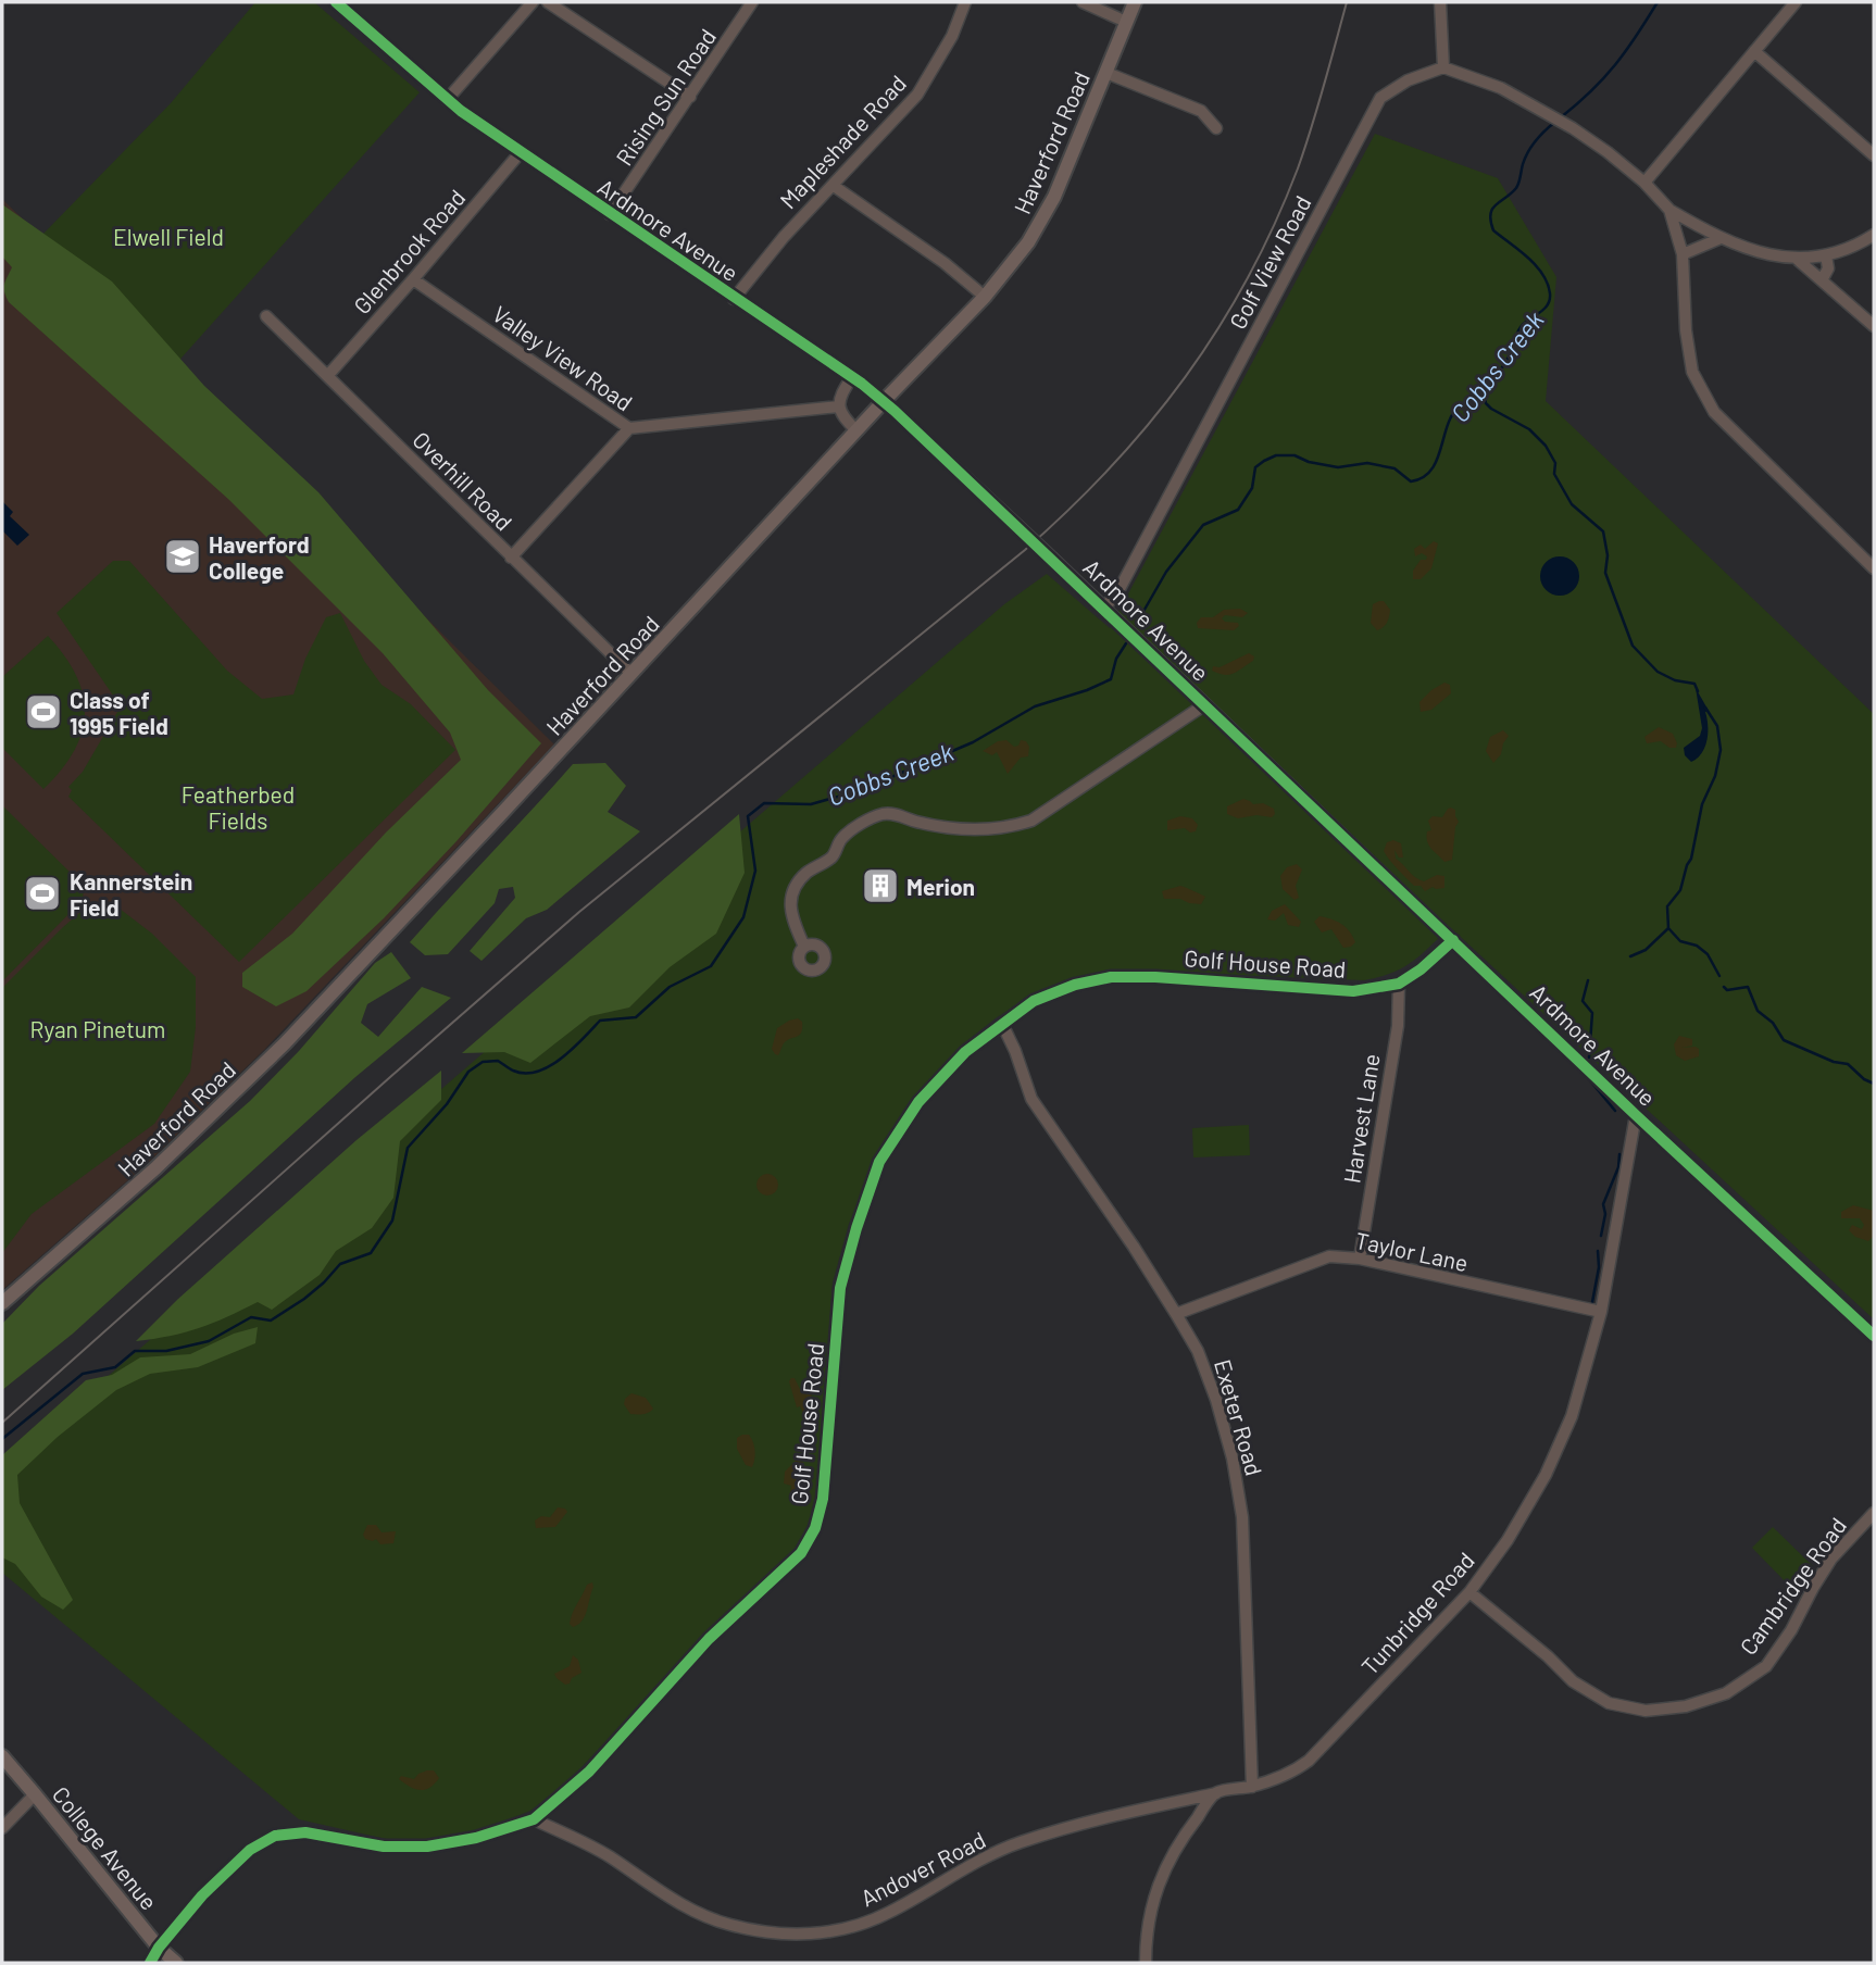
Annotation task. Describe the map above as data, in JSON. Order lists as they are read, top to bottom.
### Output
{
  "streets": {
    "main road": ["Haverford Road", "College Avenue"],
    "street": [
      "Rising Sun Road",
      "Mapleshade Road",
      "Ardmore Avenue",
      "Glenbrook Road",
      "Golf View Road",
      "Valley View Road",
      "Overhill Road",
      "Golf House Road",
      "Harvest Lane",
      "Taylor Lane",
      "Exeter Road",
      "Cambridge Road",
      "Tunbridge Road",
      "Andover Road"
    ]
  },
  "crossings": [
    ["Rising Sun Road", "Ardmore Avenue"],
    ["Mapleshade Road", "Ardmore Avenue"],
    ["Haverford Road", "Ardmore Avenue"],
    ["Haverford Road", "Overhill Road"],
    ["Ardmore Avenue", "Glenbrook Road"],
    ["Ardmore Avenue", "Golf View Road"],
    ["Ardmore Avenue", "Golf House Road"],
    ["Ardmore Avenue", "Tunbridge Road"],
    ["Glenbrook Road", "Valley View Road"],
    ["Glenbrook Road", "Overhill Road"],
    ["Golf House Road", "Harvest Lane"],
    ["Golf House Road", "Exeter Road"],
    ["Golf House Road", "College Avenue"],
    ["Golf House Road", "Andover Road"],
    ["Harvest Lane", "Taylor Lane"],
    ["Taylor Lane", "Exeter Road"],
    ["Taylor Lane", "Tunbridge Road"],
    ["Exeter Road", "Tunbridge Road"],
    ["Cambridge Road", "Tunbridge Road"],
    ["Tunbridge Road", "Andover Road"]
  ],
  "water": ["Cobbs Creek"],
  "parks": ["Elwell Field", "Featherbed Fields", "Ryan Pinetum"],
  "places": {
    "school or university": ["Haverford College"],
    "sports": ["Class of 1995 Field", "Kannerstein Field"],
    "building": ["Merion"]
  }
}
